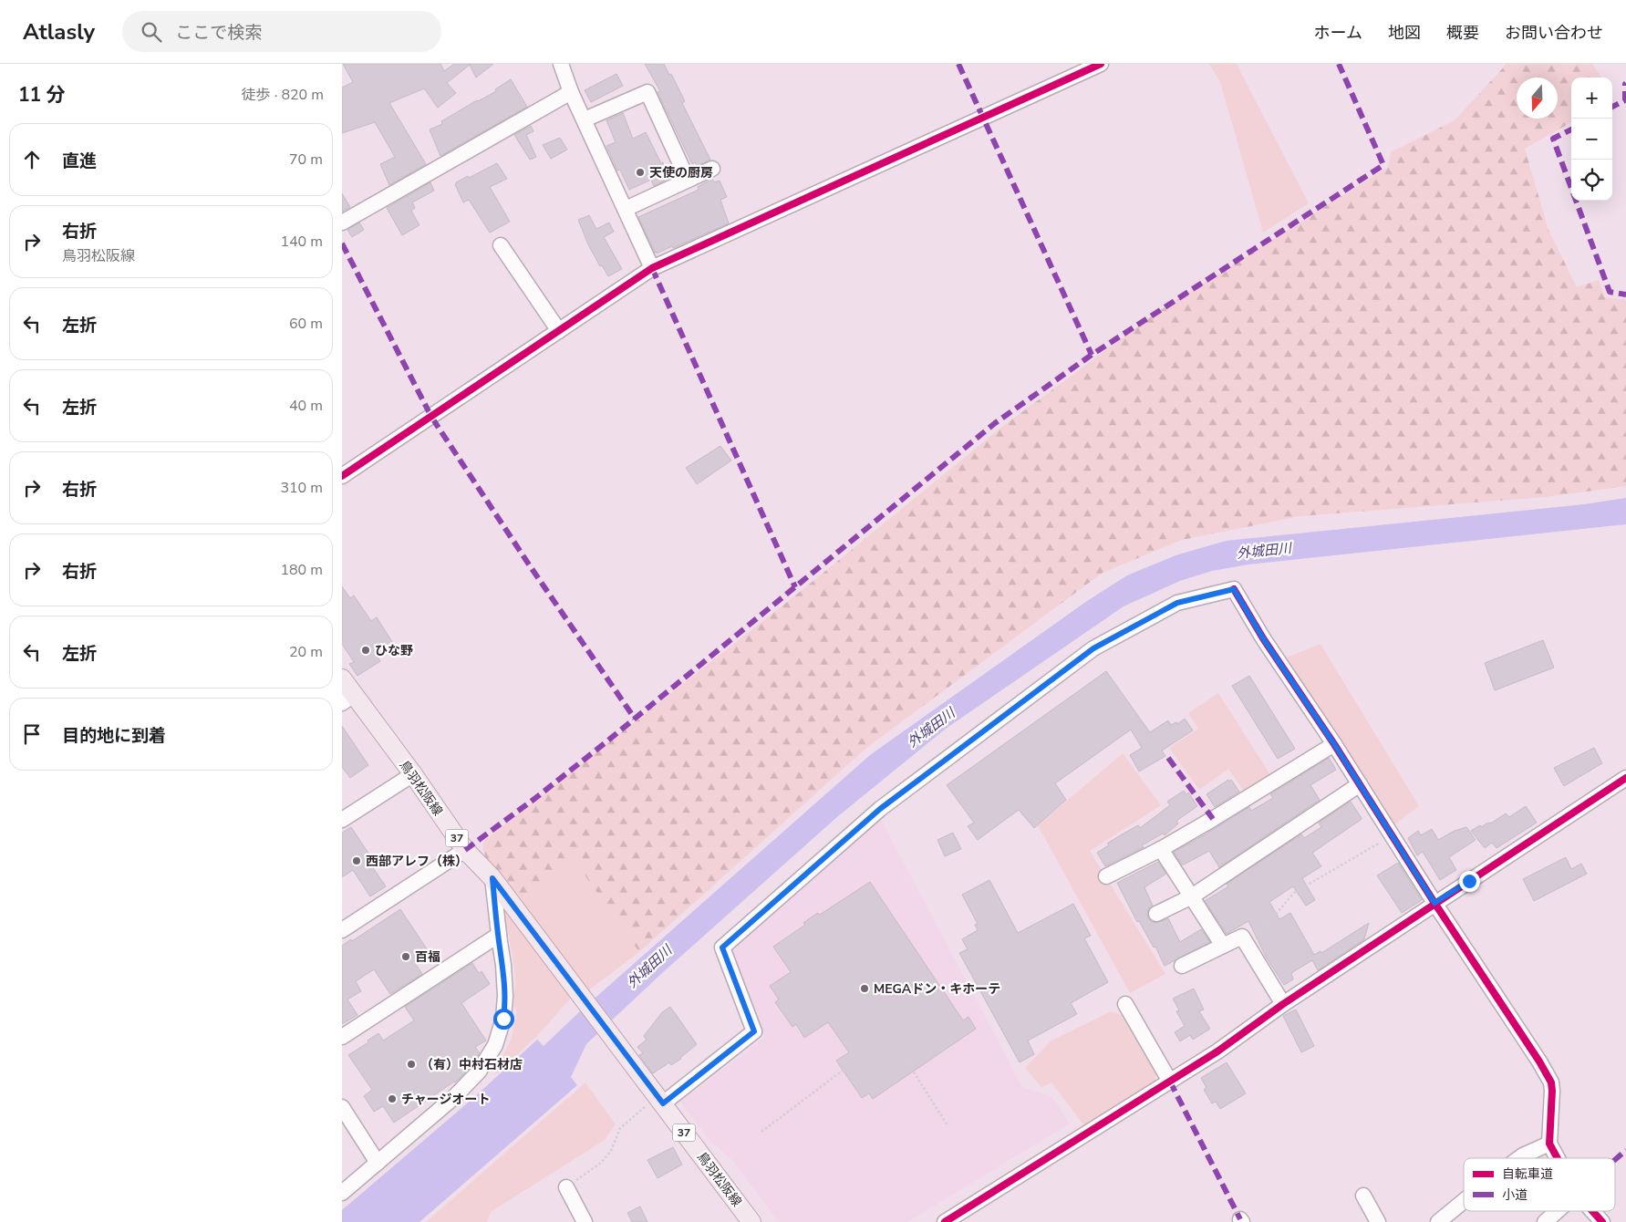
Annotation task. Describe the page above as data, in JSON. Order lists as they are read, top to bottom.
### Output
{
  "streets": {
    "main road": ["鳥羽松阪線", "37"]
  },
  "water": ["外城田川"],
  "places": [
    "天使の厨房",
    "ひな野",
    "西部アレフ（株）",
    "百福",
    "MEGAドン・キホーテ",
    "（有）中村石材店",
    "チャージオート"
  ],
  "legend": ["自転車道", "小道"],
  "north": "bottom",
  "page": {
    "header": "Atlasly",
    "search": "ここで検索",
    "nav": [
      "ホーム",
      "地図",
      "概要",
      "お問い合わせ"
    ],
    "heading": ["11 分", "徒歩 · 820 m"],
    "map_buttons": ["+", "−"],
    "list": [
      ["直進", "70 m"],
      ["右折", "鳥羽松阪線", "140 m"],
      ["左折", "60 m"],
      ["左折", "40 m"],
      ["右折", "310 m"],
      ["右折", "180 m"],
      ["左折", "20 m"],
      "目的地に到着"
    ]
  }
}
